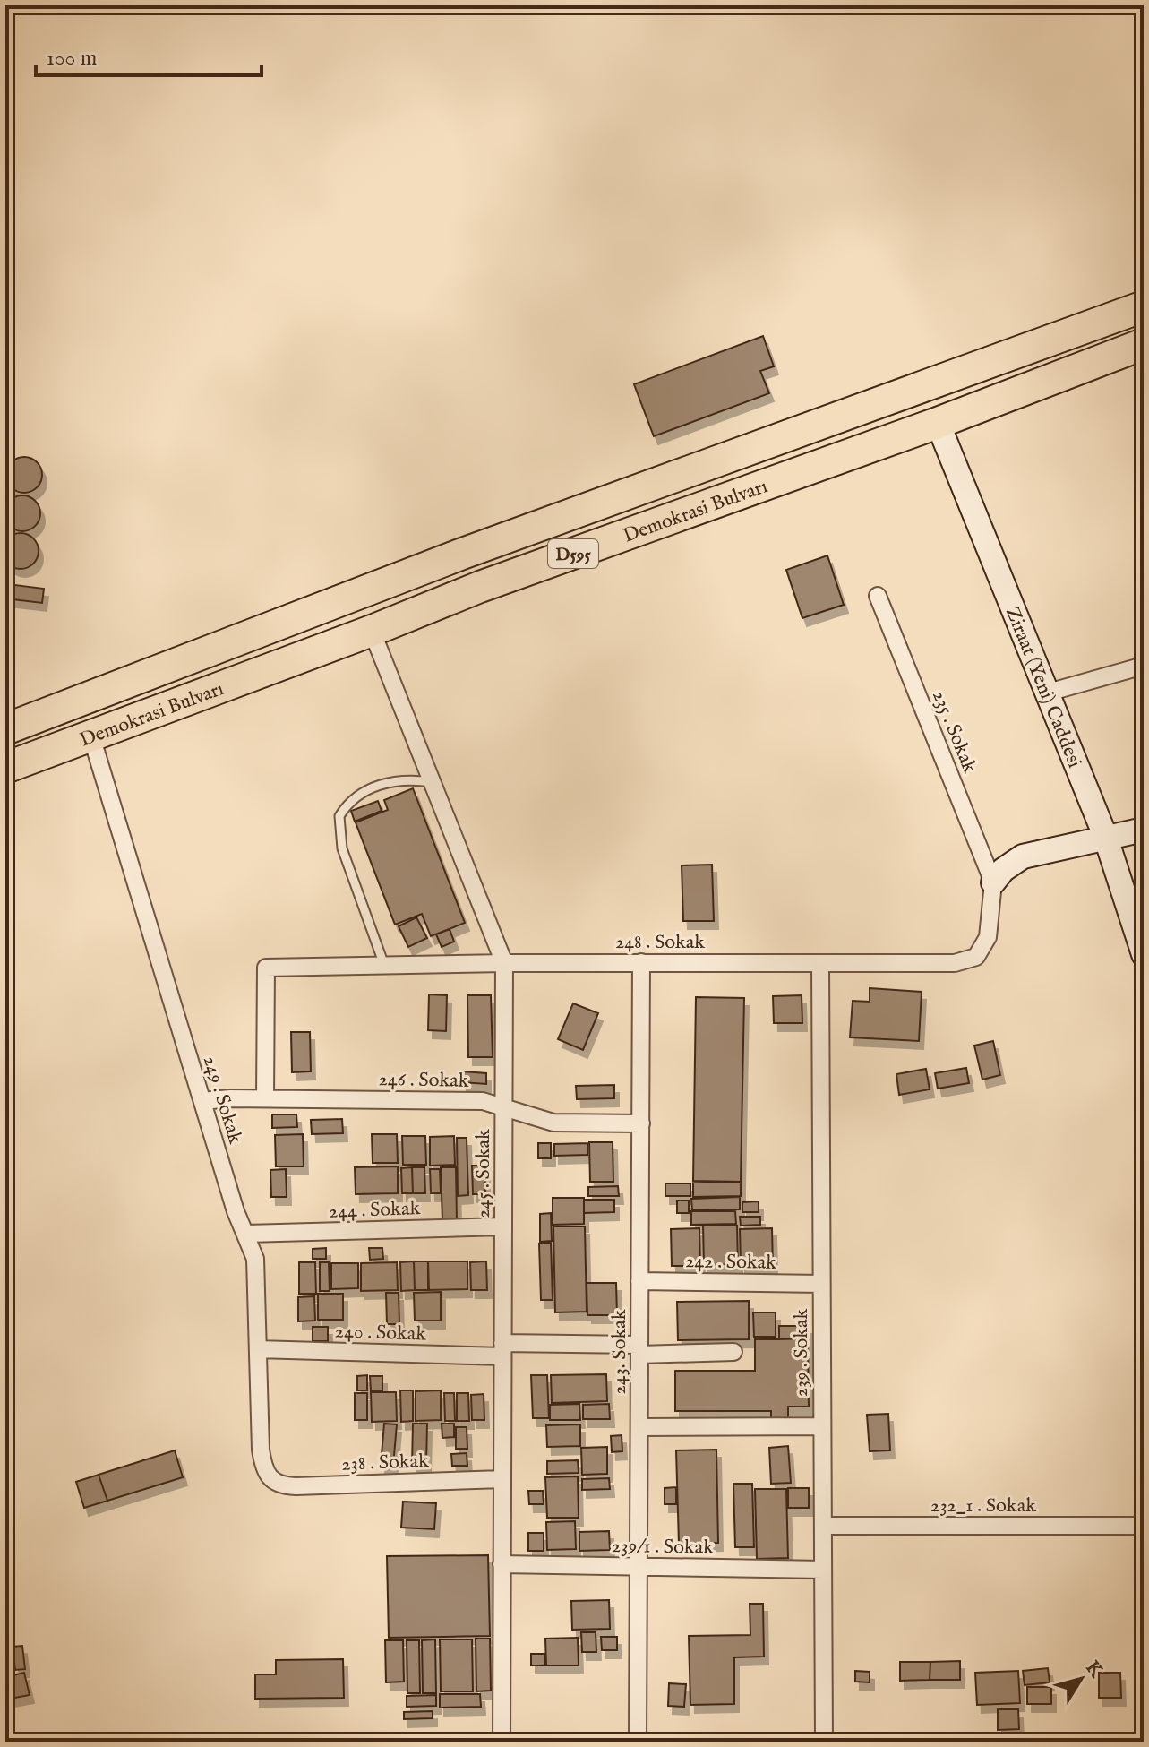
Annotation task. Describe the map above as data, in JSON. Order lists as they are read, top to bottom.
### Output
{
  "streets": {
    "highway": ["Demokrasi Bulvarı", "D595"],
    "street": [
      "Ziraat (Yeni) Caddesi",
      "235 . Sokak",
      "248 . Sokak",
      "246 . Sokak",
      "249 . Sokak",
      "245 . Sokak",
      "244 . Sokak",
      "242 . Sokak",
      "240 . Sokak",
      "243. Sokak",
      "239 . Sokak",
      "238 . Sokak",
      "232_1 . Sokak",
      "239/1 . Sokak"
    ]
  },
  "crossings": [
    ["Demokrasi Bulvarı", "Ziraat (Yeni) Caddesi"],
    ["Demokrasi Bulvarı", "249 . Sokak"],
    ["Demokrasi Bulvarı", "245 . Sokak"],
    ["235 . Sokak", "248 . Sokak"],
    ["248 . Sokak", "246 . Sokak"],
    ["248 . Sokak", "245 . Sokak"],
    ["248 . Sokak", "243. Sokak"],
    ["248 . Sokak", "239 . Sokak"],
    ["246 . Sokak", "249 . Sokak"],
    ["246 . Sokak", "245 . Sokak"],
    ["246 . Sokak", "243. Sokak"],
    ["249 . Sokak", "244 . Sokak"],
    ["249 . Sokak", "240 . Sokak"],
    ["249 . Sokak", "238 . Sokak"],
    ["245 . Sokak", "244 . Sokak"],
    ["245 . Sokak", "240 . Sokak"],
    ["245 . Sokak", "238 . Sokak"],
    ["245 . Sokak", "239/1 . Sokak"],
    ["242 . Sokak", "243. Sokak"],
    ["242 . Sokak", "239 . Sokak"],
    ["240 . Sokak", "243. Sokak"],
    ["243. Sokak", "239/1 . Sokak"],
    ["239 . Sokak", "232_1 . Sokak"],
    ["239 . Sokak", "239/1 . Sokak"]
  ],
  "scale_bar": "100 m",
  "north": "top right"
}
